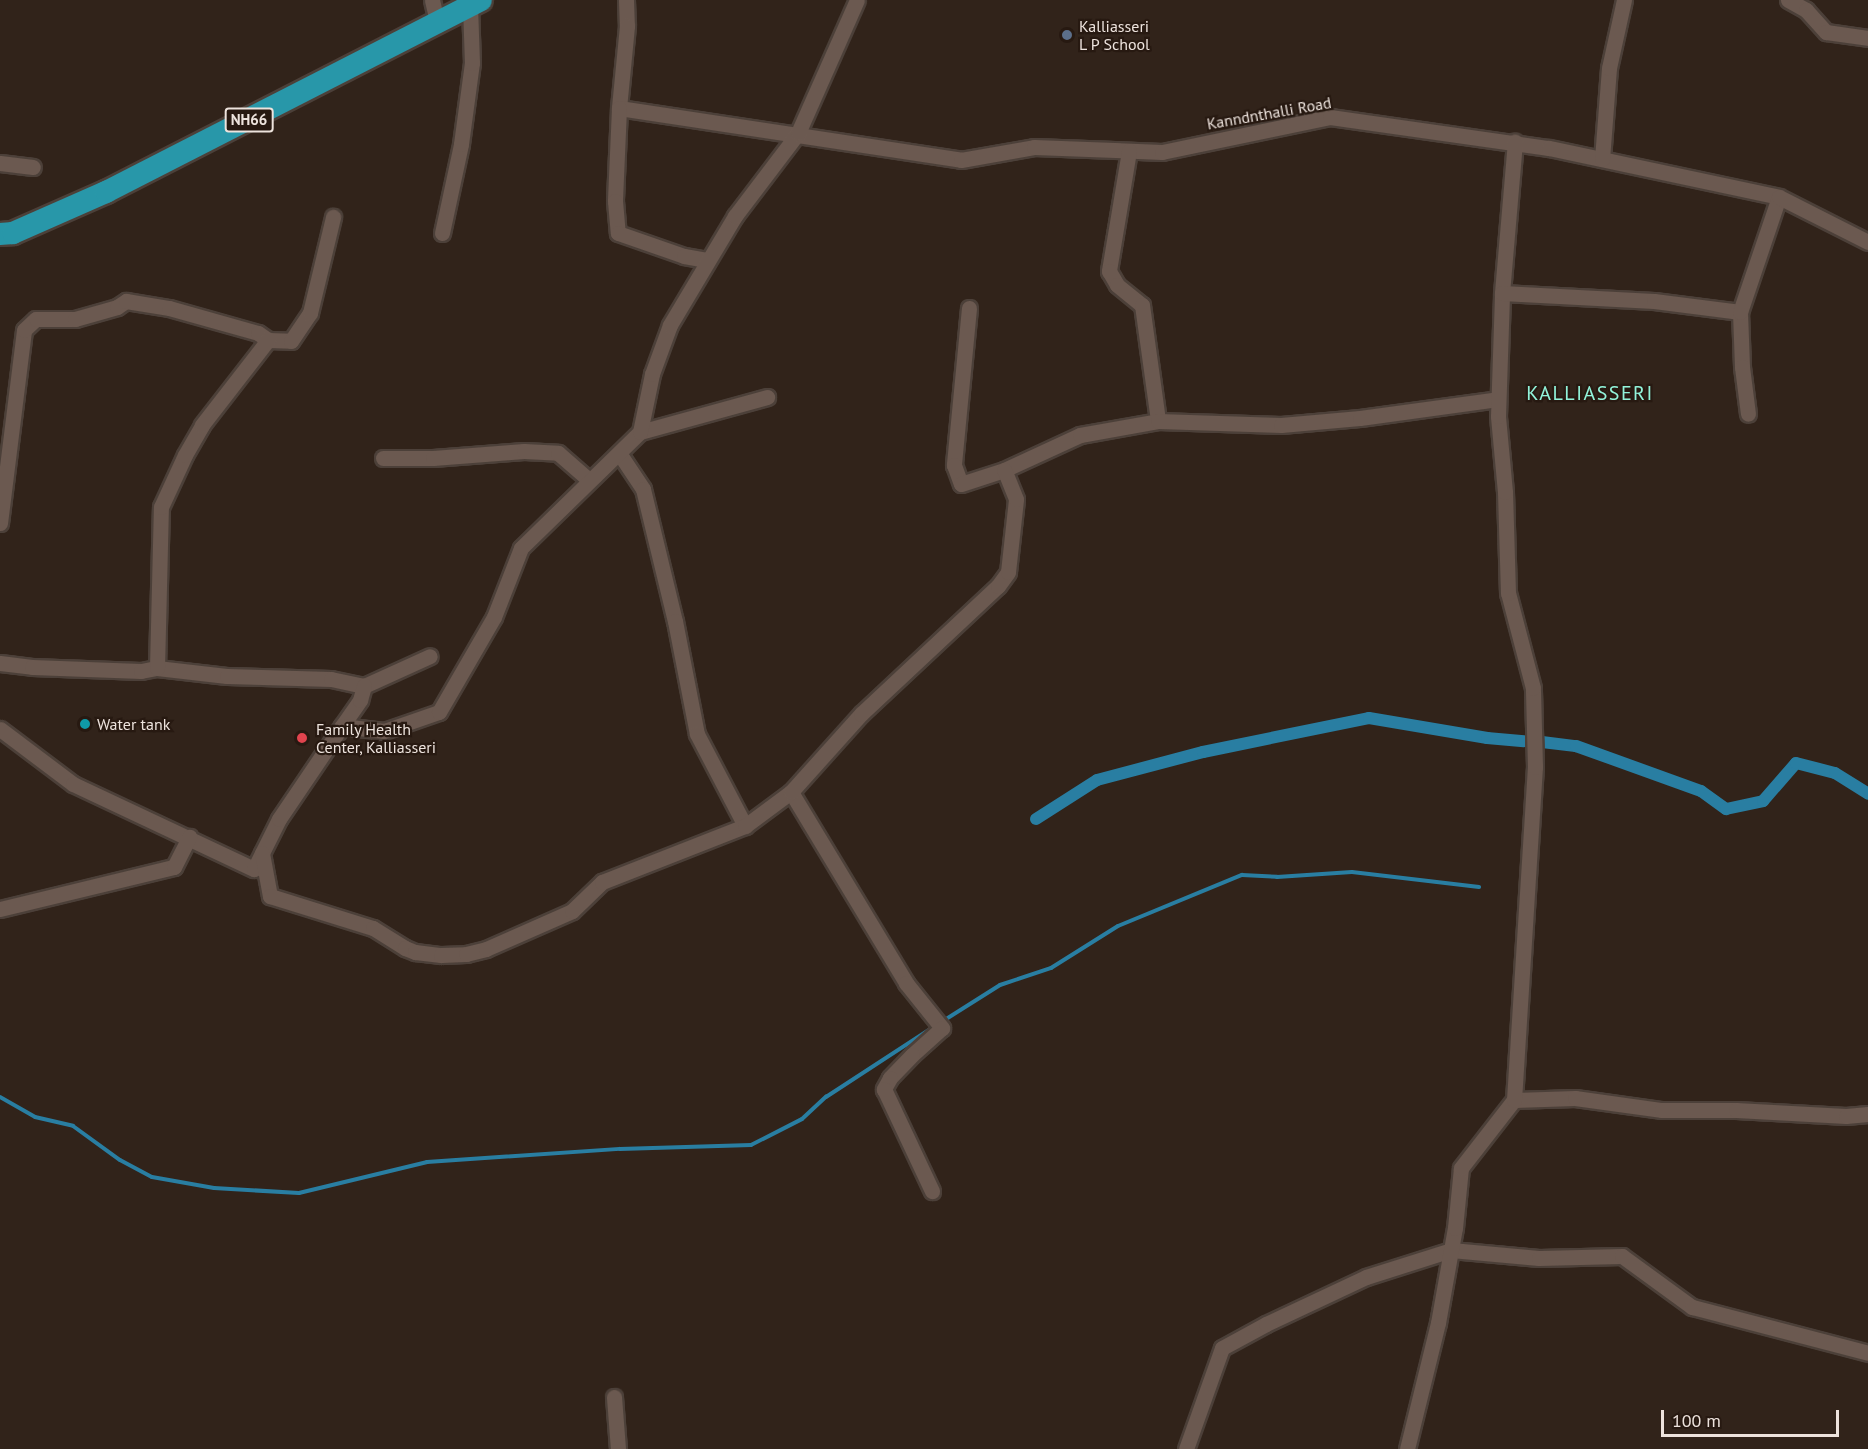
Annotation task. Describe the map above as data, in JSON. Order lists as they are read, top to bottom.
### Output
{
  "streets": {
    "highway": ["NH66"],
    "street": ["Kanndnthalli Road"]
  },
  "districts": ["KALLIASSERI"],
  "places": ["Kalliasseri L P School", "Water tank", "Family Health Center, Kalliasseri"],
  "scale_bar": "100 m"
}
